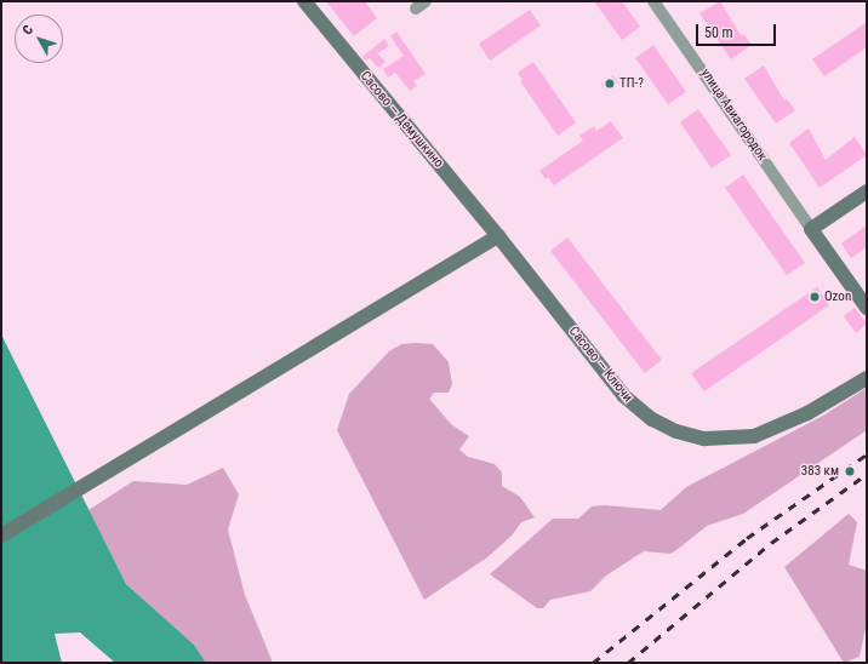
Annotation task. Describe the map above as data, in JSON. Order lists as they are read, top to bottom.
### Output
{
  "streets": {
    "street": ["улица Авиагородок", "Сасово — Демушкино", "Сасово — Ключи"]
  },
  "crossings": [
    ["Сасово — Демушкино", "Сасово — Ключи"]
  ],
  "places": ["ТП-?", "Ozon", "383 км"],
  "scale_bar": "50 m",
  "north": "top left"
}
